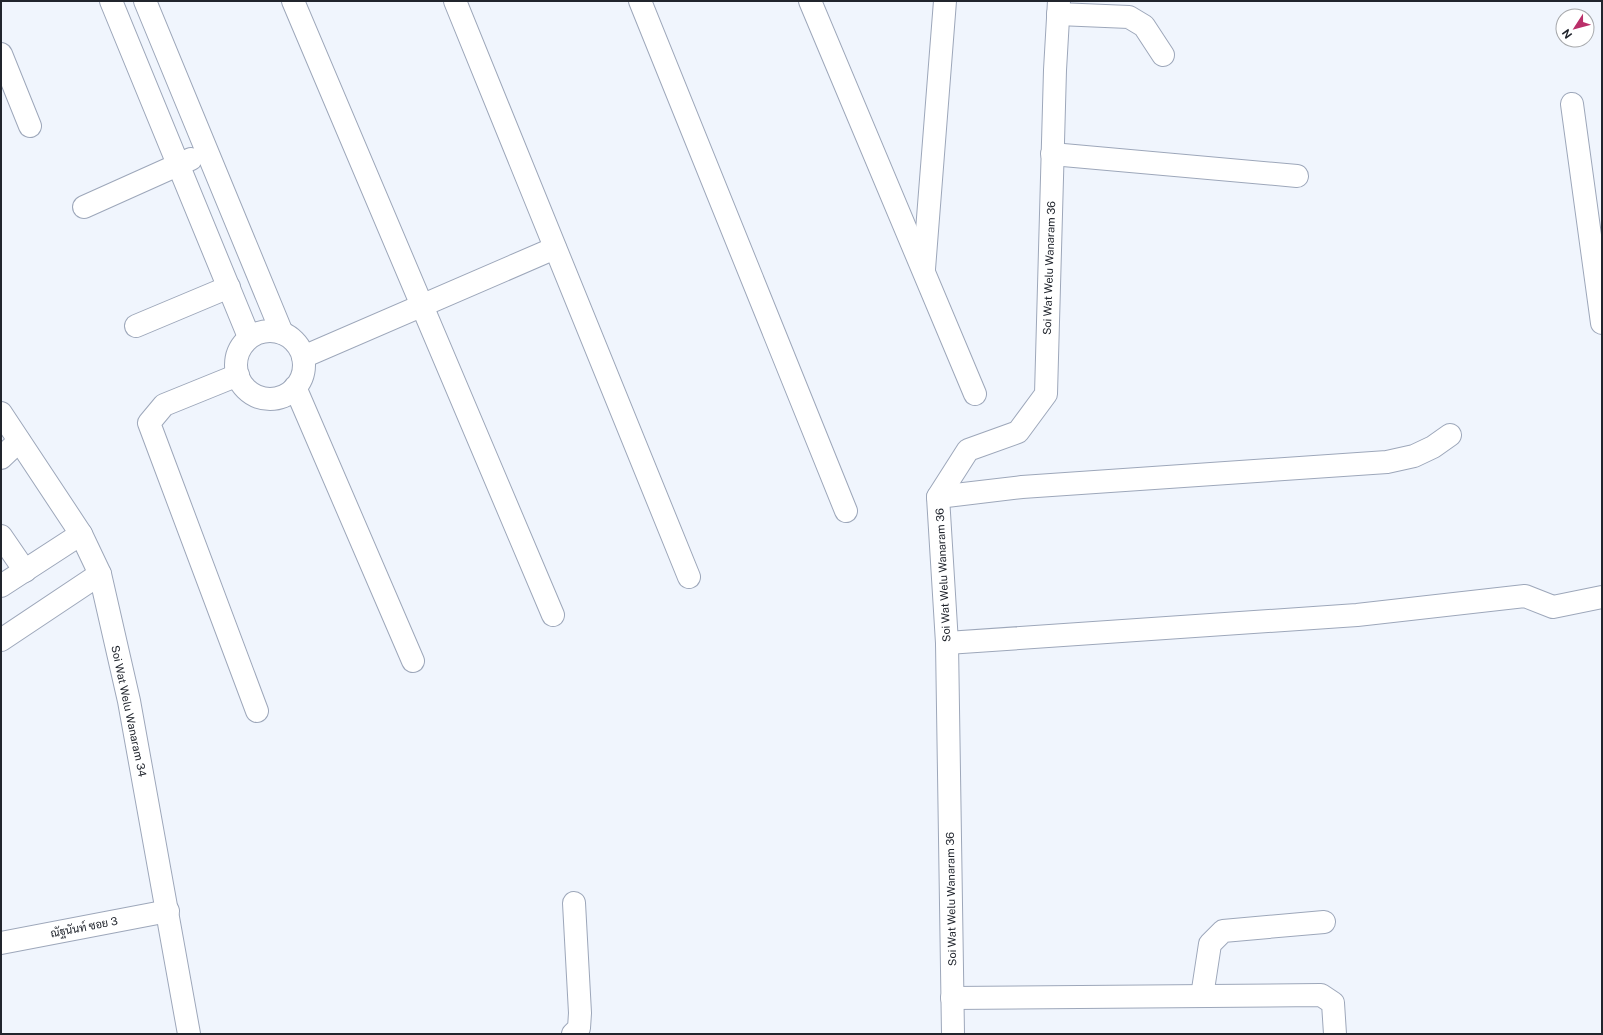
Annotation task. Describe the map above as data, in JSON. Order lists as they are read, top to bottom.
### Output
{
  "streets": {
    "street": ["Soi Wat Welu Wanaram 36", "Soi Wat Welu Wanaram 34", "ณัฐนันท์ ซอย 3"]
  },
  "crossings": [
    ["Soi Wat Welu Wanaram 34", "ณัฐนันท์ ซอย 3"]
  ],
  "north": "bottom left"
}
